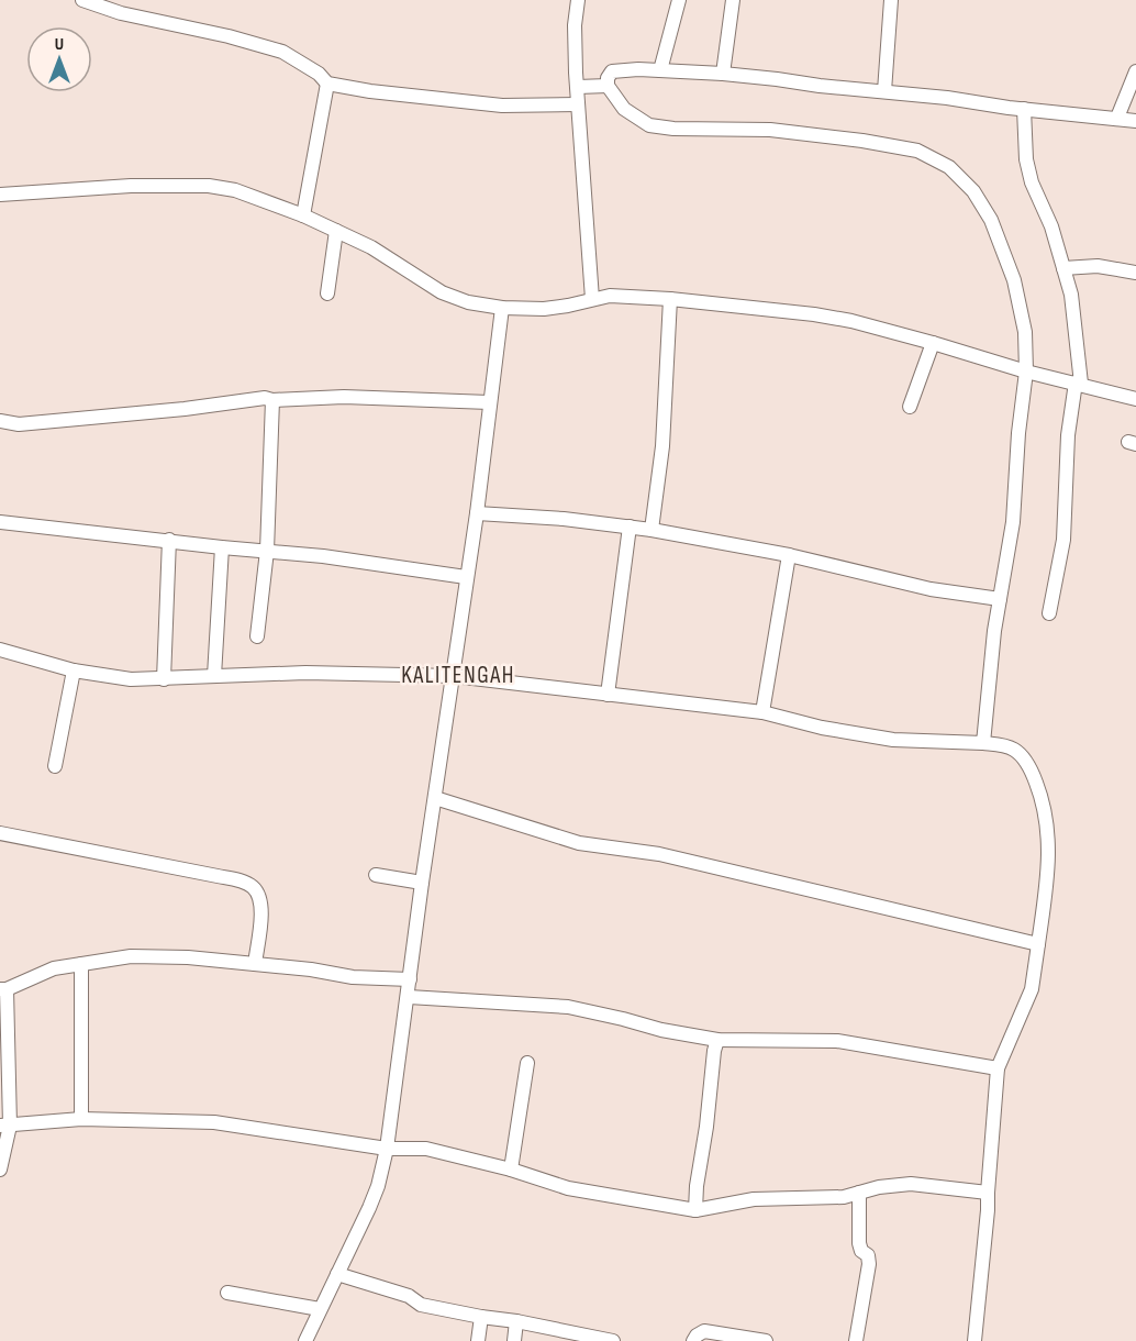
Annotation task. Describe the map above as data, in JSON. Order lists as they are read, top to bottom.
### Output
{
  "districts": ["KALITENGAH"],
  "north": "top"
}
